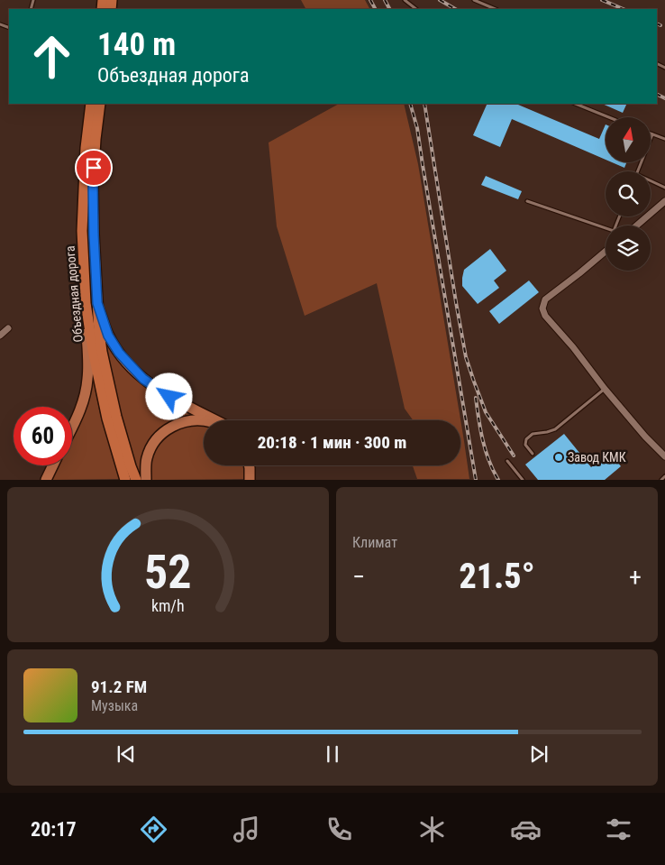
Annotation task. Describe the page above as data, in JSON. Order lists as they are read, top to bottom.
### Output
{
  "streets": {
    "highway": ["Объездная дорога"]
  },
  "places": ["Завод КМК"],
  "north": "top",
  "page": {
    "turn": ["140 m", "Объездная дорога"],
    "limit": "60",
    "trip": "20:18 · 1 мин · 300 m",
    "tile": "Климат",
    "heat": ["−", "21.5°", "+"],
    "song": ["91.2 FM", "Музыка"],
    "tabs": "20:17",
    "gauge": ["52", "km/h"]
  }
}
